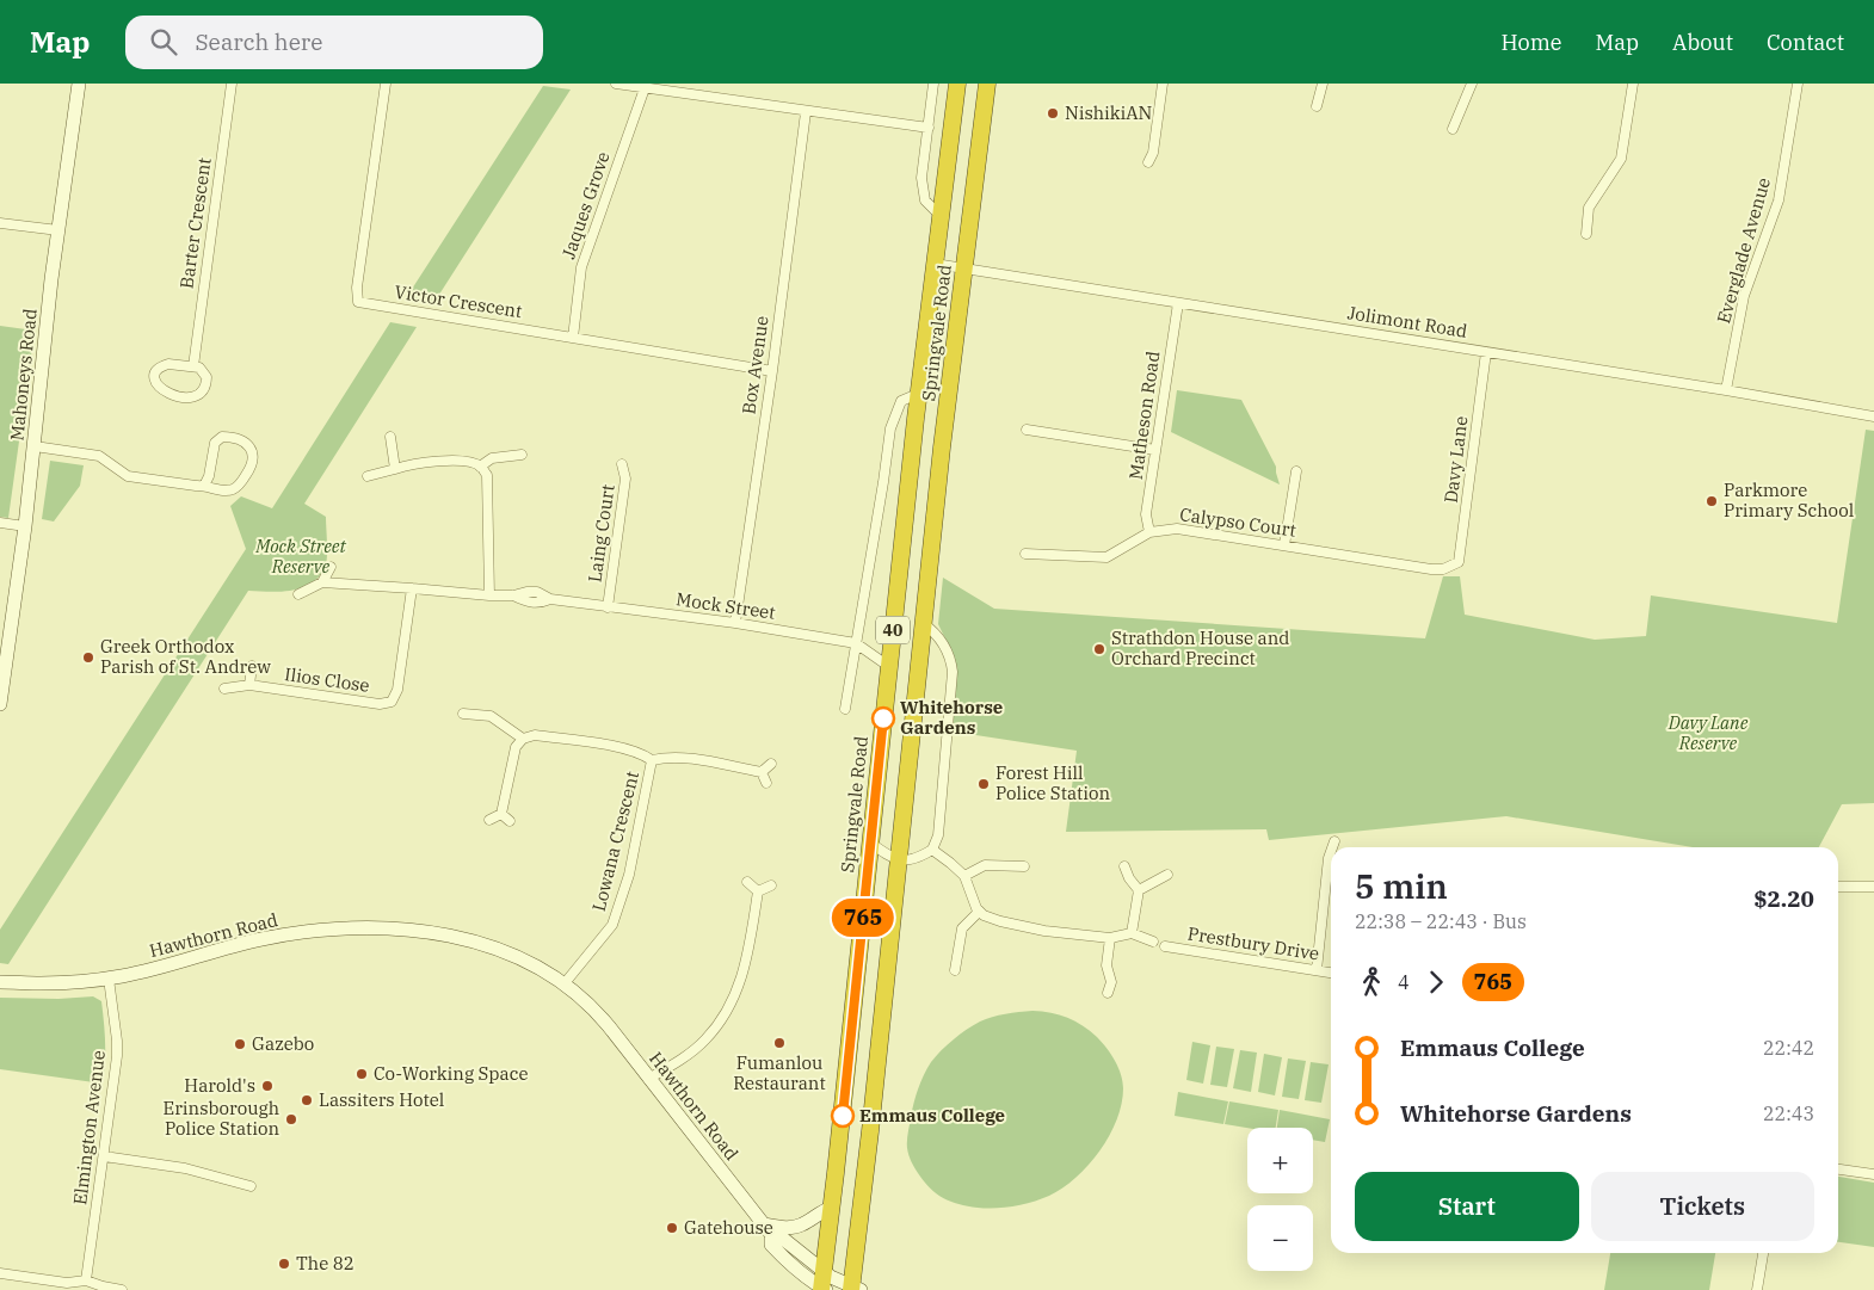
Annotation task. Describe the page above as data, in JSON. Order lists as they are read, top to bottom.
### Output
{
  "streets": {
    "highway": ["Springvale Road", "40"],
    "main road": ["Mahoneys Road", "Hawthorn Road"],
    "street": [
      "Jaques Grove",
      "Barter Crescent",
      "Everglade Avenue",
      "Victor Crescent",
      "Jolimont Road",
      "Box Avenue",
      "Matheson Road",
      "Davy Lane",
      "Calypso Court",
      "Laing Court",
      "Mock Street",
      "Ilios Close",
      "Lowana Crescent",
      "Prestbury Drive",
      "Elmington Avenue"
    ]
  },
  "crossings": [
    ["Jaques Grove", "Victor Crescent"],
    ["Everglade Avenue", "Jolimont Road"],
    ["Victor Crescent", "Box Avenue"],
    ["Jolimont Road", "Springvale Road"],
    ["Jolimont Road", "Matheson Road"],
    ["Jolimont Road", "Davy Lane"],
    ["Springvale Road", "Mock Street"],
    ["Springvale Road", "Hawthorn Road"],
    ["Box Avenue", "Mock Street"],
    ["Matheson Road", "Calypso Court"],
    ["Davy Lane", "Calypso Court"],
    ["Laing Court", "Mock Street"],
    ["Mock Street", "Ilios Close"],
    ["Lowana Crescent", "Hawthorn Road"],
    ["Hawthorn Road", "Elmington Avenue"]
  ],
  "parks": ["Mock Street Reserve", "Davy Lane Reserve"],
  "places": [
    "NishikiAN",
    "Parkmore Primary School",
    "Strathdon House and Orchard Precinct",
    "Greek Orthodox Parish of St. Andrew",
    "Whitehorse Gardens",
    "Forest Hill Police Station",
    "Fumanlou Restaurant",
    "Gazebo",
    "Co-Working Space",
    "Harold's",
    "Lassiters Hotel",
    "Emmaus College",
    "Erinsborough Police Station",
    "Gatehouse",
    "The 82"
  ],
  "lines": ["bus line 765"],
  "page": {
    "header": "Map",
    "search": "Search here",
    "nav": [
      "Home",
      "Map",
      "About",
      "Contact"
    ],
    "on_map": "765",
    "heading": ["5 min", "22:38 – 22:43 · Bus", "$2.20"],
    "legs": ["4", "765"],
    "list": [
      {
        "name": "Emmaus College",
        "value": "22:42"
      },
      {
        "name": "Whitehorse Gardens",
        "value": "22:43"
      }
    ],
    "map_buttons": ["+", "−"],
    "buttons": ["Start", "Tickets"]
  }
}
